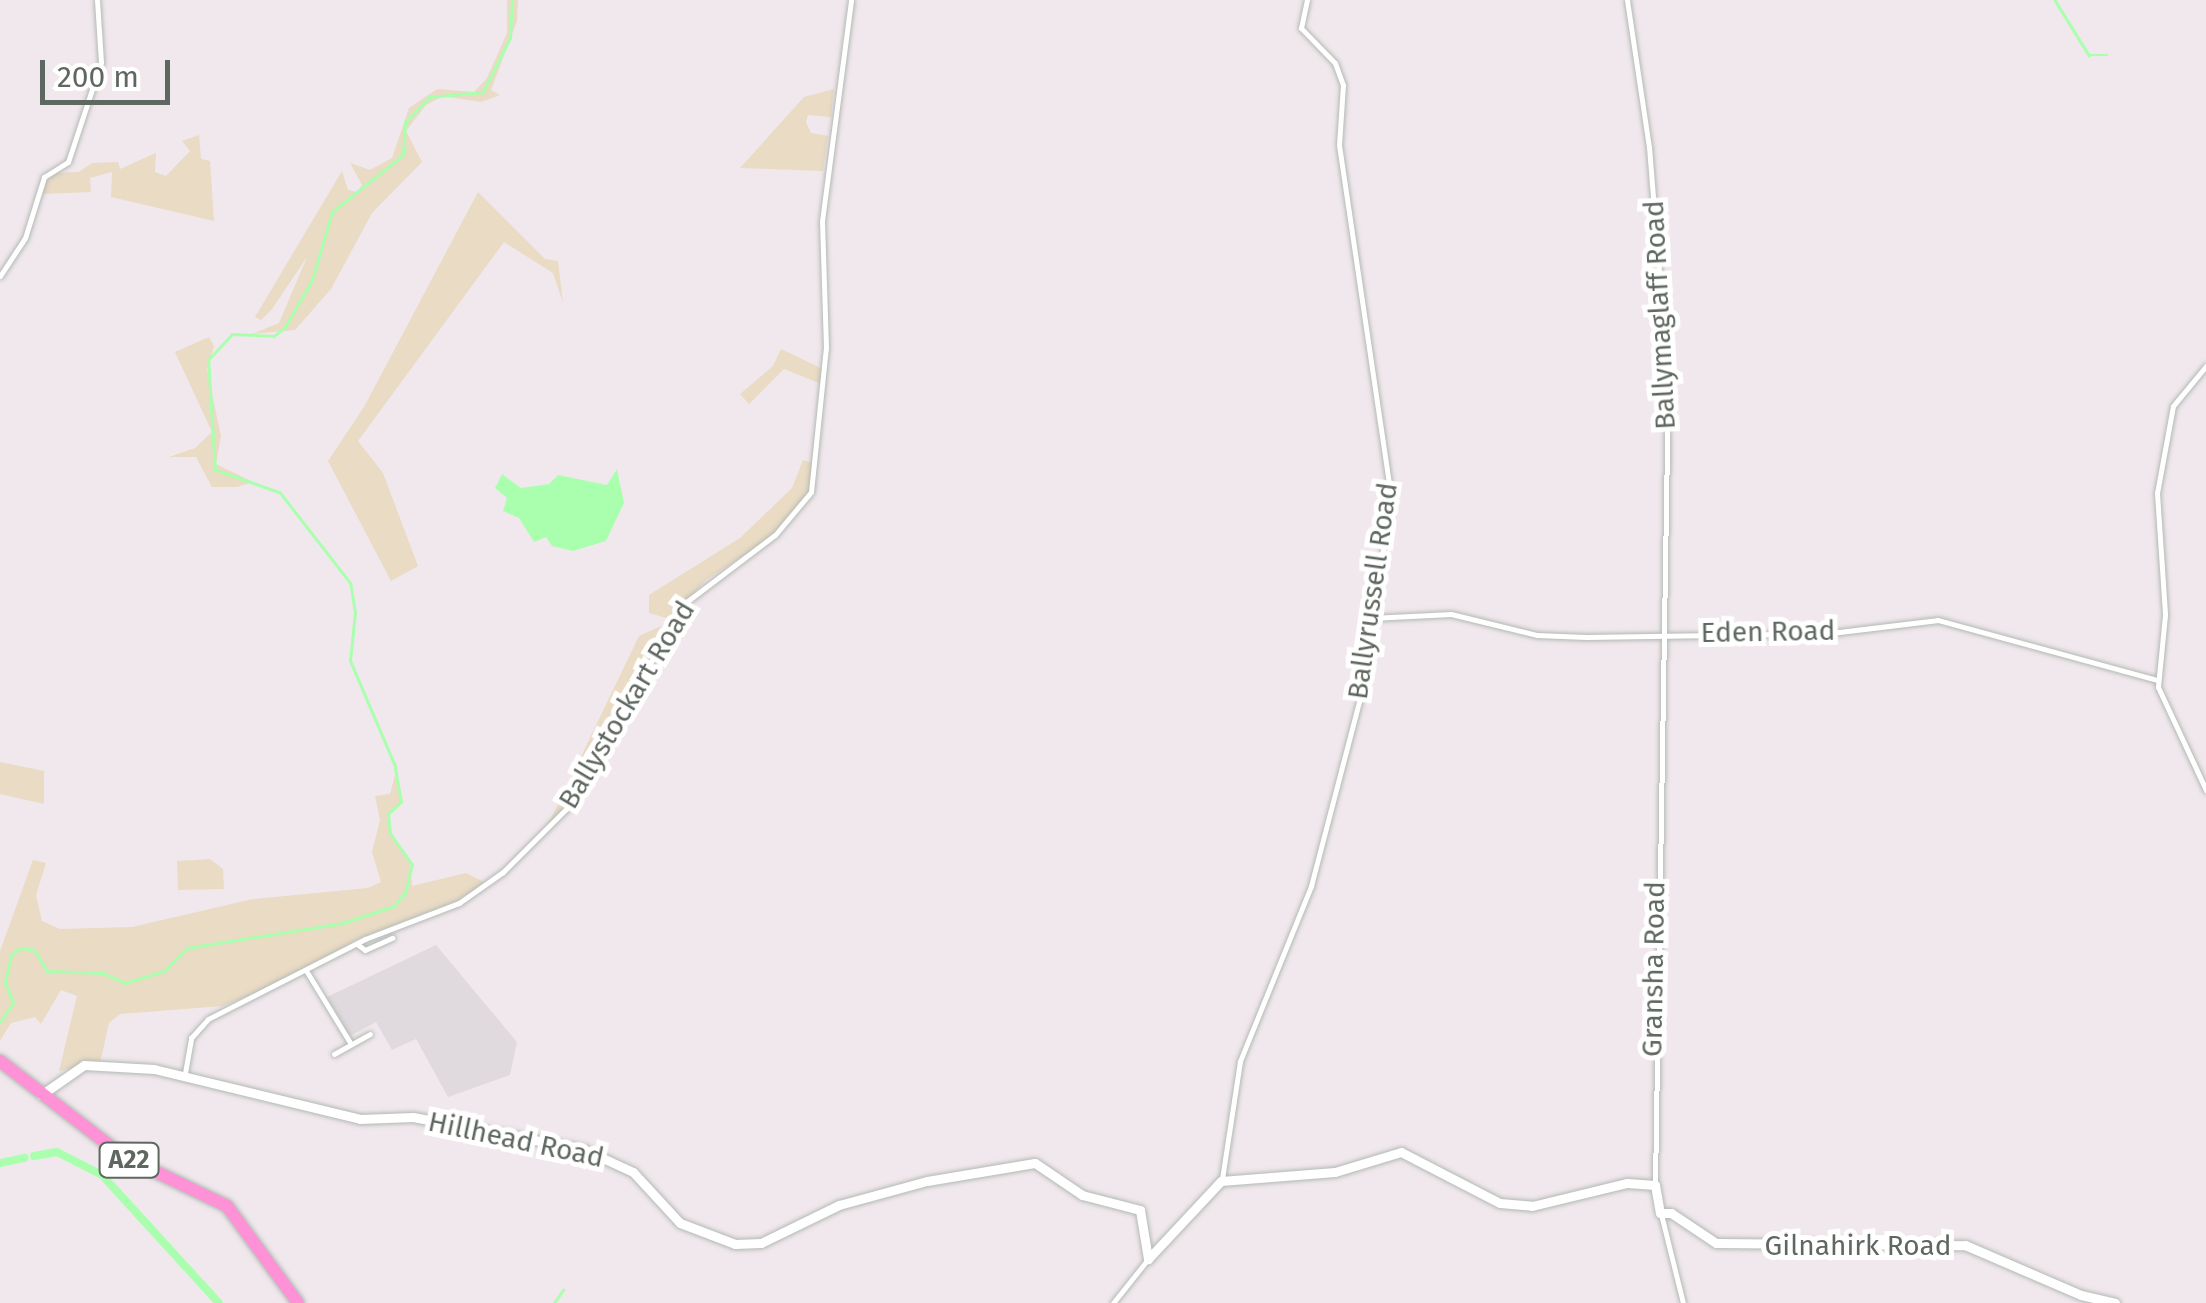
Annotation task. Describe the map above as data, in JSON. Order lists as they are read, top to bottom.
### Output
{
  "streets": {
    "highway": ["A22"],
    "street": [
      "Ballymaglaff Road",
      "Ballyrussell Road",
      "Eden Road",
      "Ballystockart Road",
      "Gransha Road",
      "Hillhead Road",
      "Gilnahirk Road"
    ]
  },
  "crossings": [
    ["Ballymaglaff Road", "Eden Road"],
    ["Ballymaglaff Road", "Gransha Road"],
    ["Ballyrussell Road", "Eden Road"],
    ["Eden Road", "Gransha Road"],
    ["Ballystockart Road", "Hillhead Road"],
    ["Gransha Road", "Gilnahirk Road"],
    ["Hillhead Road", "A22"]
  ],
  "scale_bar": "200 m"
}
